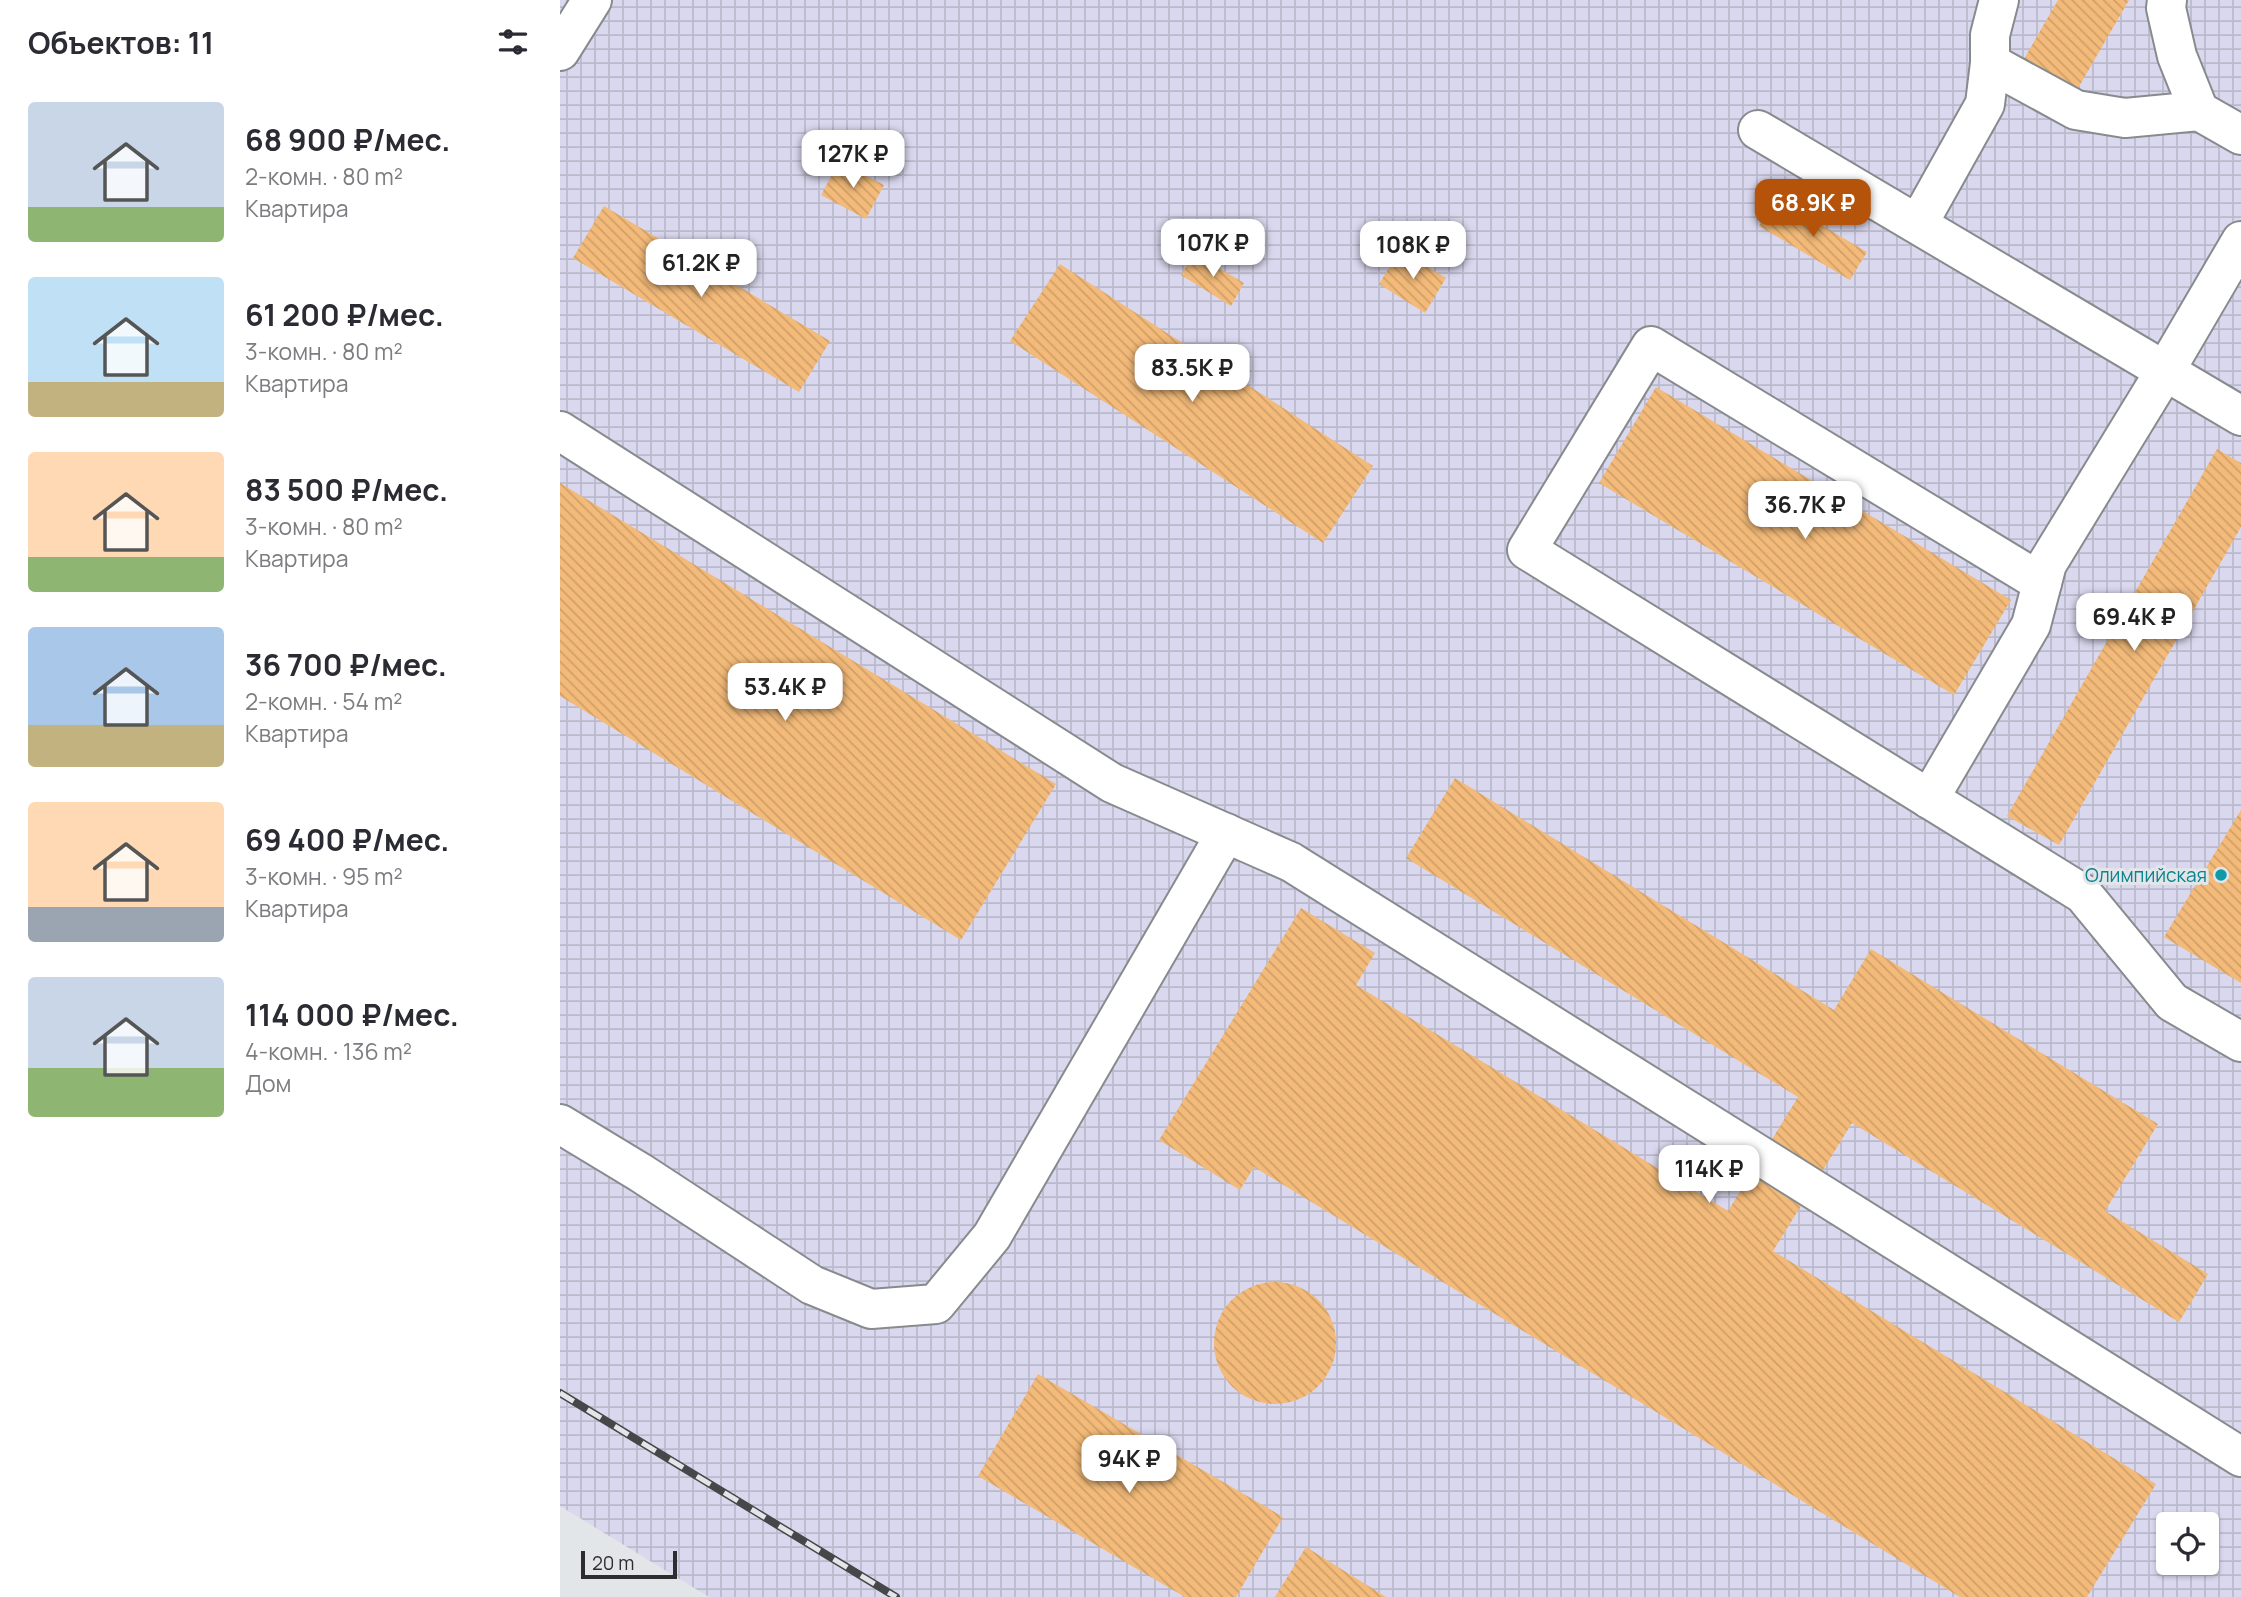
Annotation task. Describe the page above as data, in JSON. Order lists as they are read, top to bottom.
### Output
{
  "places": ["Олимпийская"],
  "scale_bar": "20 m",
  "page": {
    "heading": "Объектов: 11",
    "list": [
      {
        "name": "68 900 ₽/мес.",
        "note": "2-комн. · 80 m² · Квартира"
      },
      {
        "name": "61 200 ₽/мес.",
        "note": "3-комн. · 80 m² · Квартира"
      },
      {
        "name": "83 500 ₽/мес.",
        "note": "3-комн. · 80 m² · Квартира"
      },
      {
        "name": "36 700 ₽/мес.",
        "note": "2-комн. · 54 m² · Квартира"
      },
      {
        "name": "69 400 ₽/мес.",
        "note": "3-комн. · 95 m² · Квартира"
      },
      {
        "name": "114 000 ₽/мес.",
        "note": "4-комн. · 136 m² · Дом"
      }
    ],
    "price": [
      "127K ₽",
      "68.9K ₽",
      "107K ₽",
      "108K ₽",
      "61.2K ₽",
      "83.5K ₽",
      "36.7K ₽",
      "69.4K ₽",
      "53.4K ₽",
      "114K ₽",
      "94K ₽"
    ],
    "scale": "20 m"
  }
}
